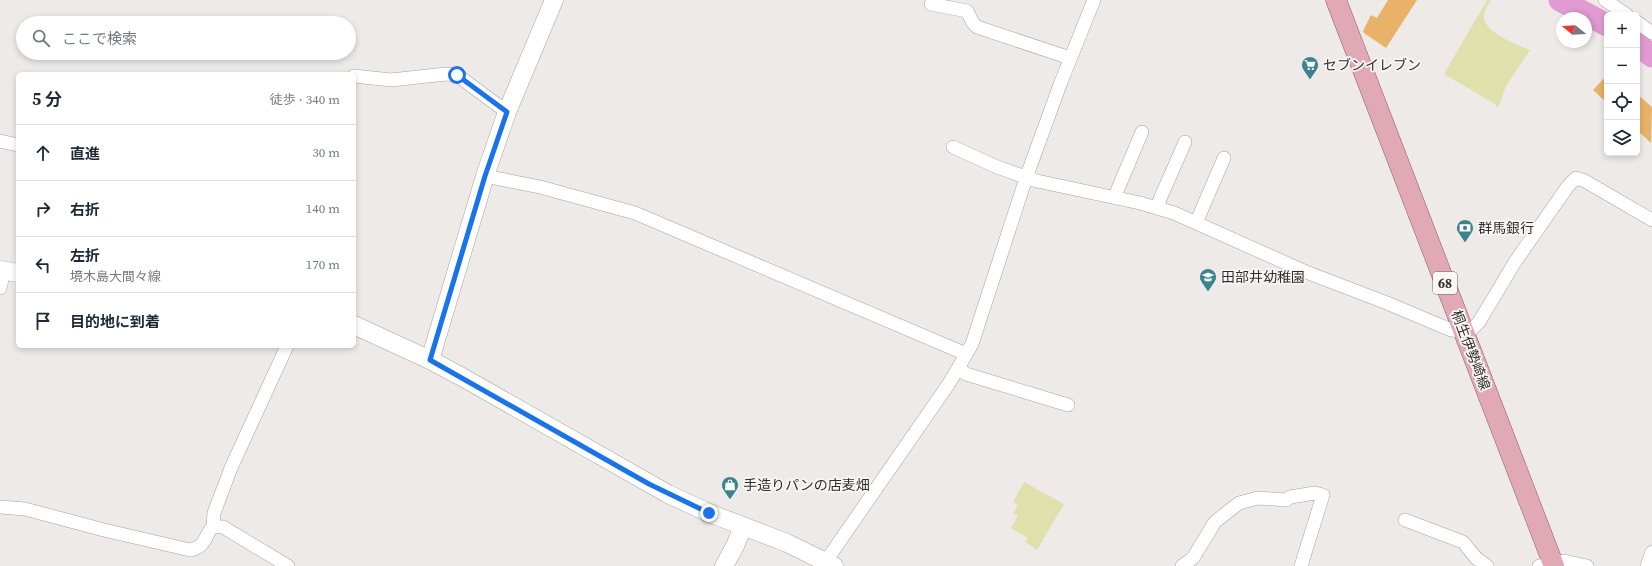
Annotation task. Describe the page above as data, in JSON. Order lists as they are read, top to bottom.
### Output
{
  "streets": {
    "main road": ["68", "桐生伊勢崎線"]
  },
  "places": {
    "supermarket": ["セブンイレブン"],
    "bank": ["群馬銀行"],
    "school or university": ["田部井幼稚園"],
    "shop": ["手造りパンの店麦畑"]
  },
  "north": "left",
  "page": {
    "map_buttons": ["+", "−"],
    "search": "ここで検索",
    "heading": ["5 分", "徒歩 · 340 m"],
    "list": [
      ["直進", "30 m"],
      ["右折", "140 m"],
      ["左折", "境木島大間々線", "170 m"],
      "目的地に到着"
    ]
  }
}
